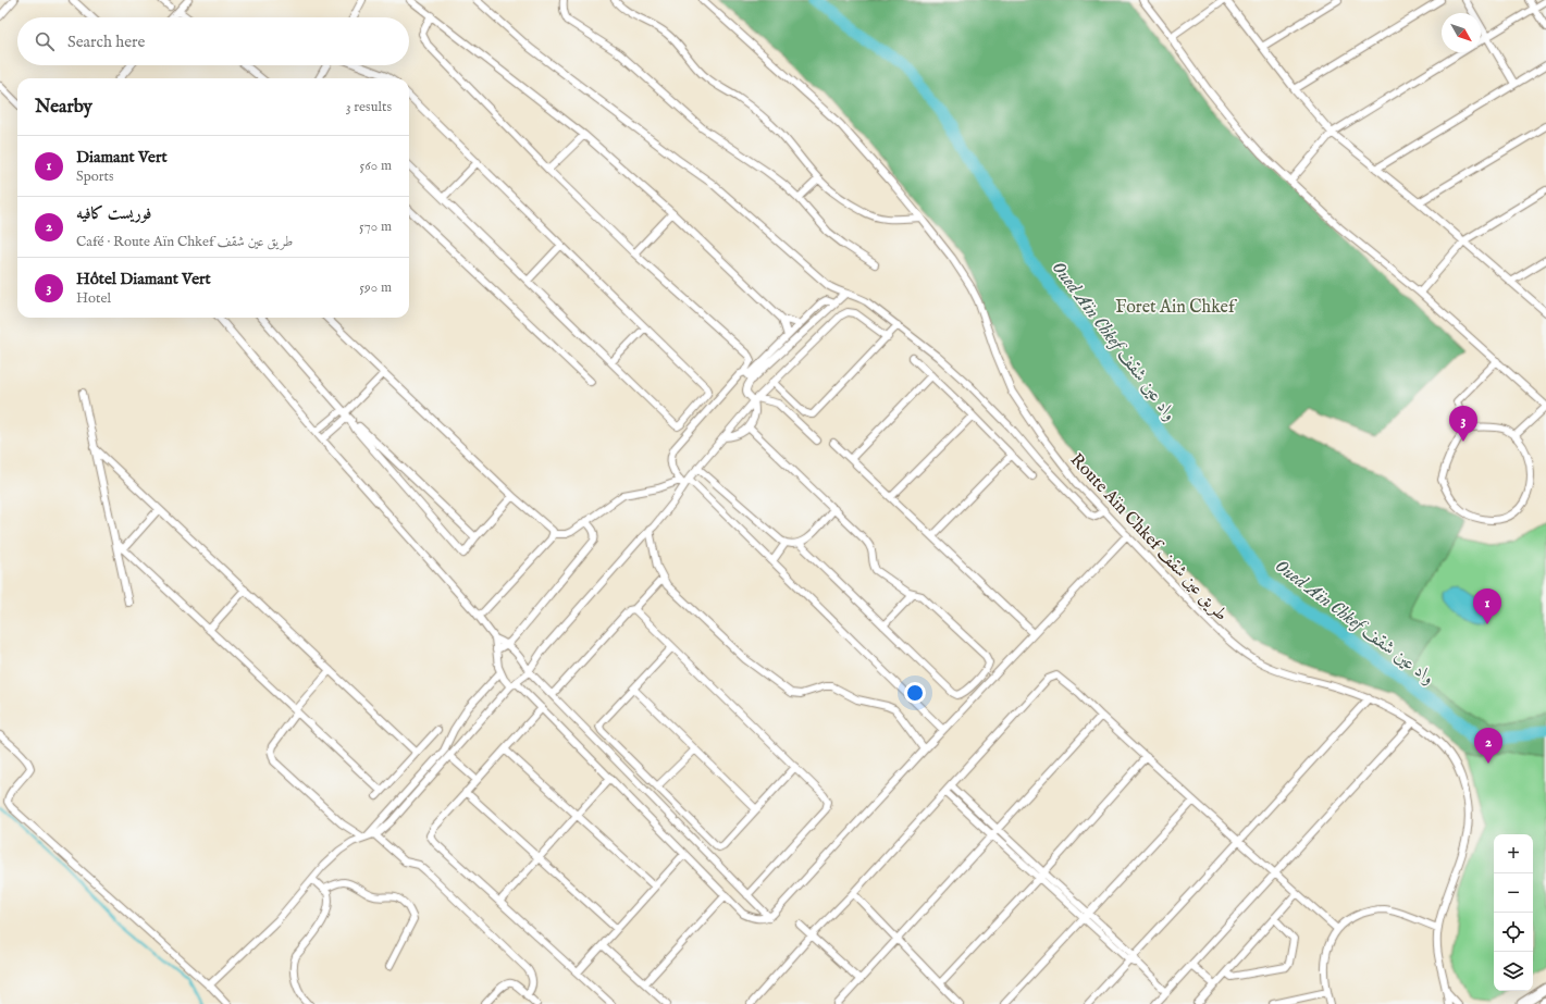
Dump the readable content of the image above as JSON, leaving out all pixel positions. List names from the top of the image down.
{
  "streets": {
    "street": ["Route Aïn Chkef طريق عين شقف"]
  },
  "water": ["Oued Aïn Chkef واد عين شقف"],
  "parks": ["Foret Ain Chkef"],
  "north": "bottom right",
  "page": {
    "search": "Search here",
    "heading": ["Nearby", "3 results"],
    "list": [
      {
        "mark": "1",
        "name": "Diamant Vert",
        "note": "Sports",
        "value": "560 m"
      },
      {
        "mark": "2",
        "name": "فوريست كافيه",
        "note": "Café · Route Aïn Chkef طريق عين شقف",
        "value": "570 m"
      },
      {
        "mark": "3",
        "name": "Hôtel Diamant Vert",
        "note": "Hotel",
        "value": "590 m"
      }
    ],
    "pins": ["3", "1", "2"],
    "map_buttons": ["+", "−"]
  }
}
